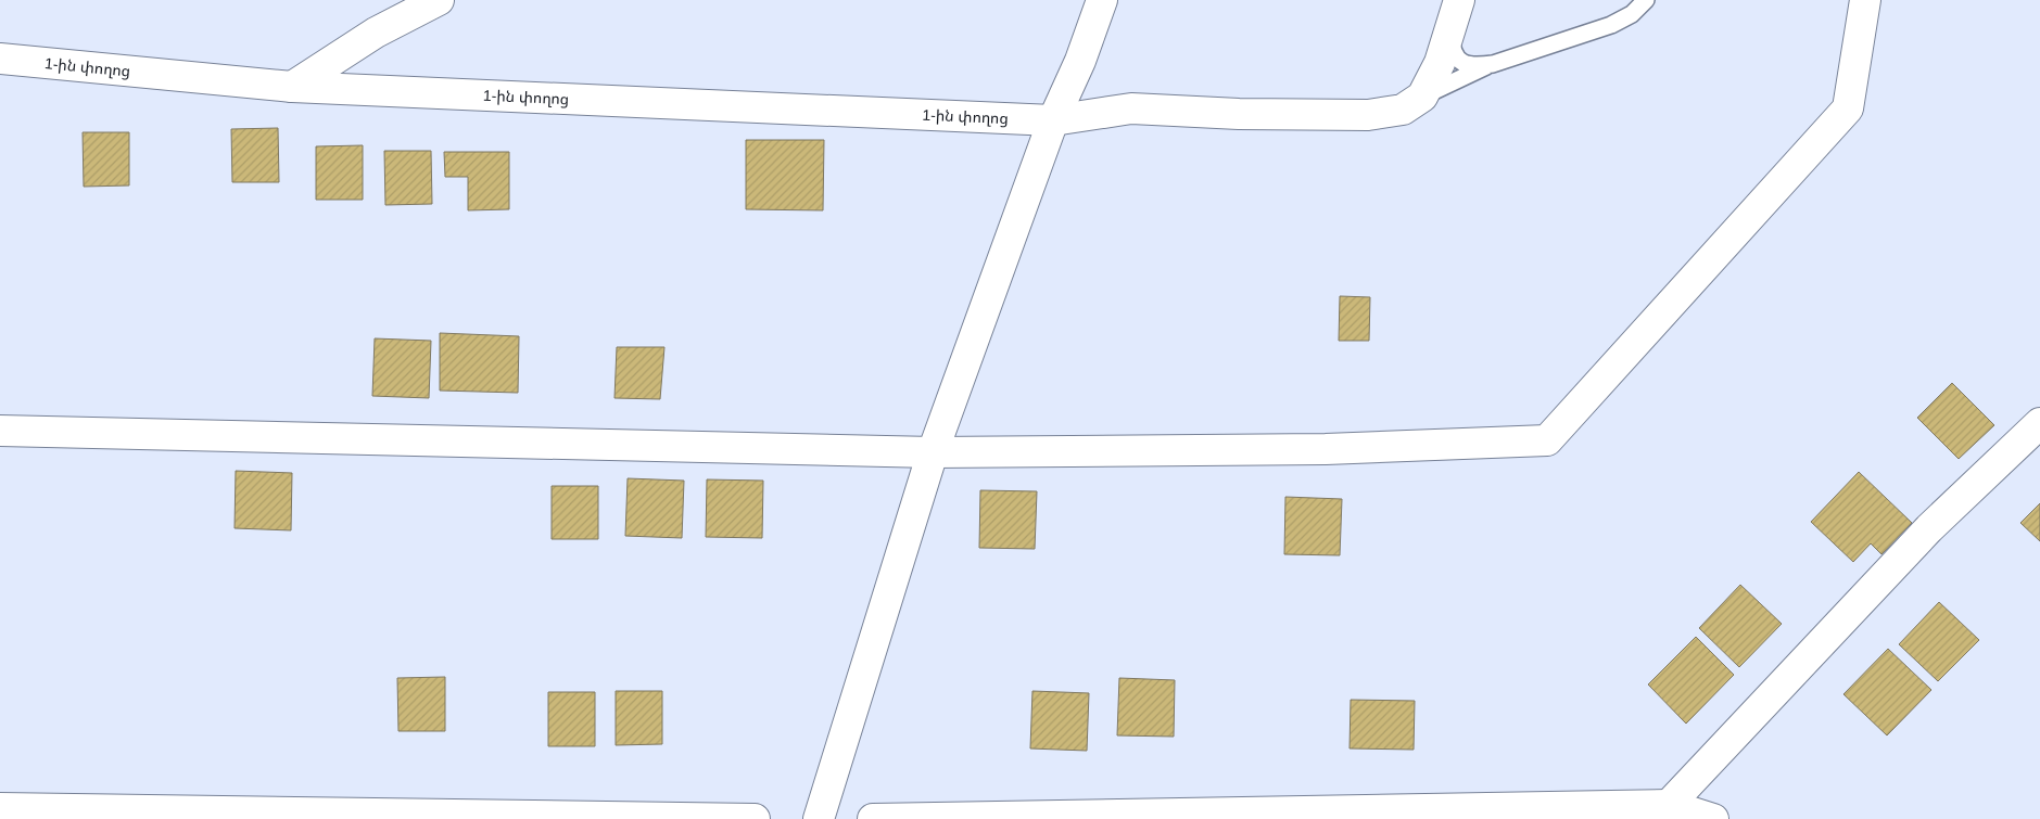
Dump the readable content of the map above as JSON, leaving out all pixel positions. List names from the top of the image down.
{
  "streets": {
    "street": ["1-ին փողոց"]
  }
}
